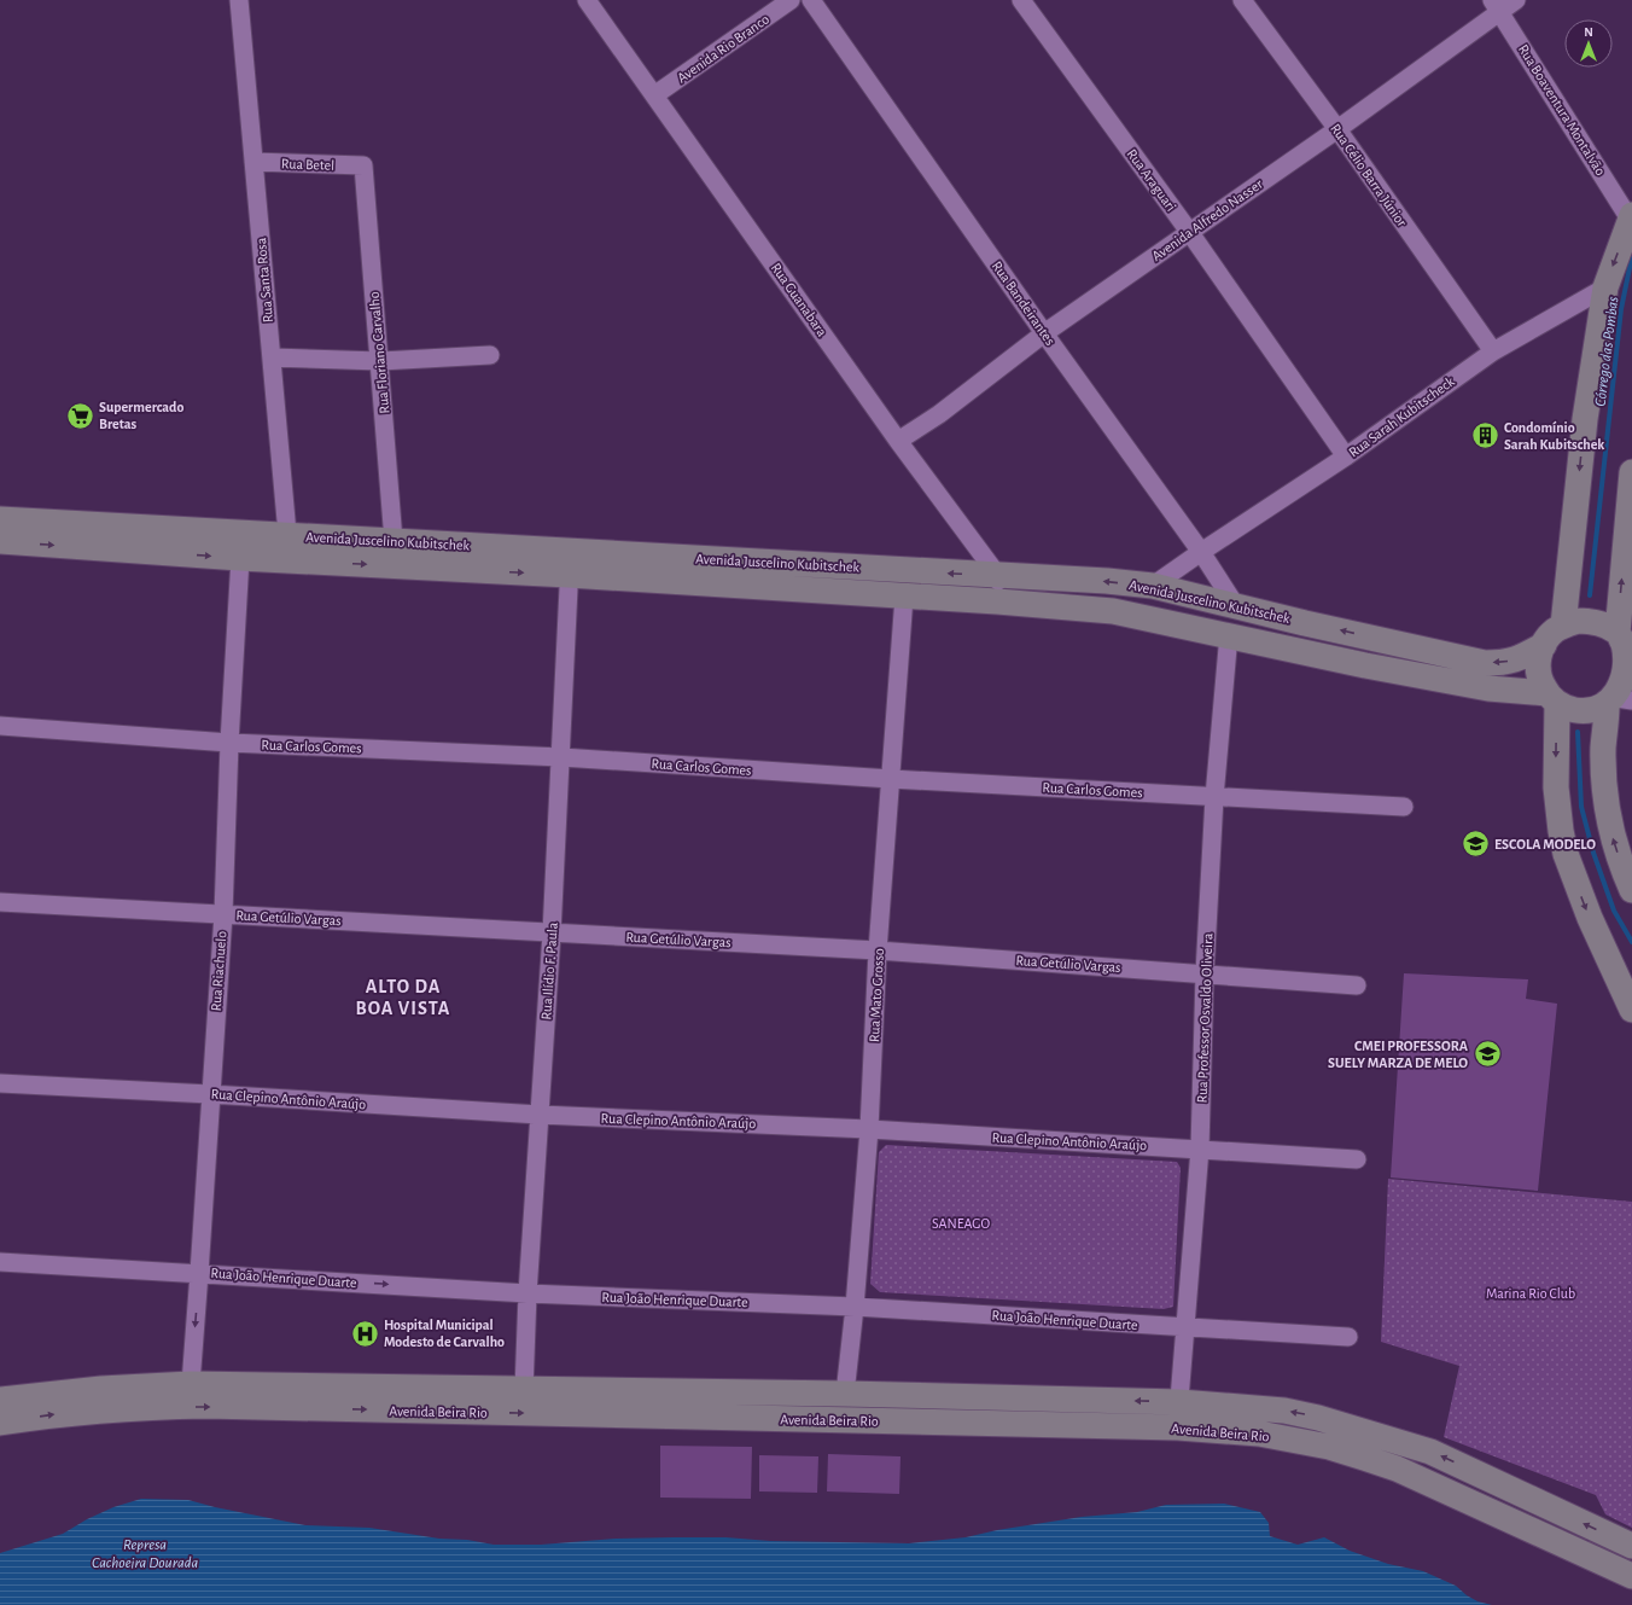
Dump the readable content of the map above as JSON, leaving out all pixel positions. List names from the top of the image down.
{
  "streets": {
    "street": [
      "Avenida Rio Branco",
      "Rua Boaventura Montalvão",
      "Rua Betel",
      "Rua Célio Barra Júnior",
      "Rua Araguari",
      "Avenida Alfredo Nasser",
      "Rua Santa Rosa",
      "Rua Guanabara",
      "Rua Bandeirantes",
      "Rua Floriano Carvalho",
      "Rua Sarah Kubitscheck",
      "Avenida Juscelino Kubitschek",
      "Rua Carlos Gomes",
      "Rua Getúlio Vargas",
      "Rua Riachuelo",
      "Rua Ilídio F. Paula",
      "Rua Mato Grosso",
      "Rua Professor Osvaldo Oliveira",
      "Rua Clepino Antônio Araújo",
      "Rua João Henrique Duarte",
      "Avenida Beira Rio"
    ]
  },
  "crossings": [
    ["Avenida Rio Branco", "Rua Guanabara"],
    ["Rua Boaventura Montalvão", "Avenida Alfredo Nasser"],
    ["Rua Betel", "Rua Santa Rosa"],
    ["Rua Betel", "Rua Floriano Carvalho"],
    ["Rua Célio Barra Júnior", "Avenida Alfredo Nasser"],
    ["Rua Célio Barra Júnior", "Rua Sarah Kubitscheck"],
    ["Rua Araguari", "Avenida Alfredo Nasser"],
    ["Rua Araguari", "Rua Sarah Kubitscheck"],
    ["Avenida Alfredo Nasser", "Rua Guanabara"],
    ["Avenida Alfredo Nasser", "Rua Bandeirantes"],
    ["Rua Santa Rosa", "Avenida Juscelino Kubitschek"],
    ["Rua Guanabara", "Avenida Juscelino Kubitschek"],
    ["Rua Bandeirantes", "Rua Sarah Kubitscheck"],
    ["Rua Bandeirantes", "Avenida Juscelino Kubitschek"],
    ["Rua Floriano Carvalho", "Avenida Juscelino Kubitschek"],
    ["Rua Sarah Kubitscheck", "Avenida Juscelino Kubitschek"],
    ["Avenida Juscelino Kubitschek", "Rua Riachuelo"],
    ["Avenida Juscelino Kubitschek", "Rua Ilídio F. Paula"],
    ["Avenida Juscelino Kubitschek", "Rua Mato Grosso"],
    ["Avenida Juscelino Kubitschek", "Rua Professor Osvaldo Oliveira"],
    ["Rua Carlos Gomes", "Rua Riachuelo"],
    ["Rua Carlos Gomes", "Rua Ilídio F. Paula"],
    ["Rua Carlos Gomes", "Rua Mato Grosso"],
    ["Rua Carlos Gomes", "Rua Professor Osvaldo Oliveira"],
    ["Rua Getúlio Vargas", "Rua Riachuelo"],
    ["Rua Getúlio Vargas", "Rua Ilídio F. Paula"],
    ["Rua Getúlio Vargas", "Rua Mato Grosso"],
    ["Rua Getúlio Vargas", "Rua Professor Osvaldo Oliveira"],
    ["Rua Riachuelo", "Rua Clepino Antônio Araújo"],
    ["Rua Riachuelo", "Rua João Henrique Duarte"],
    ["Rua Riachuelo", "Avenida Beira Rio"],
    ["Rua Ilídio F. Paula", "Rua Clepino Antônio Araújo"],
    ["Rua Ilídio F. Paula", "Rua João Henrique Duarte"],
    ["Rua Ilídio F. Paula", "Avenida Beira Rio"],
    ["Rua Mato Grosso", "Rua Clepino Antônio Araújo"],
    ["Rua Mato Grosso", "Rua João Henrique Duarte"],
    ["Rua Mato Grosso", "Avenida Beira Rio"],
    ["Rua Professor Osvaldo Oliveira", "Rua Clepino Antônio Araújo"],
    ["Rua Professor Osvaldo Oliveira", "Rua João Henrique Duarte"],
    ["Rua Professor Osvaldo Oliveira", "Avenida Beira Rio"]
  ],
  "districts": ["ALTO DA BOA VISTA"],
  "water": ["Córrego das Pombas", "Represa Cachoeira Dourada"],
  "parks": ["SANEAGO", "Marina Rio Club"],
  "places": {
    "supermarket": ["Supermercado Bretas"],
    "building": ["Condomínio Sarah Kubitschek"],
    "school or university": ["ESCOLA MODELO", "CMEI PROFESSORA SUELY MARZA DE MELO"],
    "hospital": ["Hospital Municipal Modesto de Carvalho"]
  },
  "north": "top"
}
